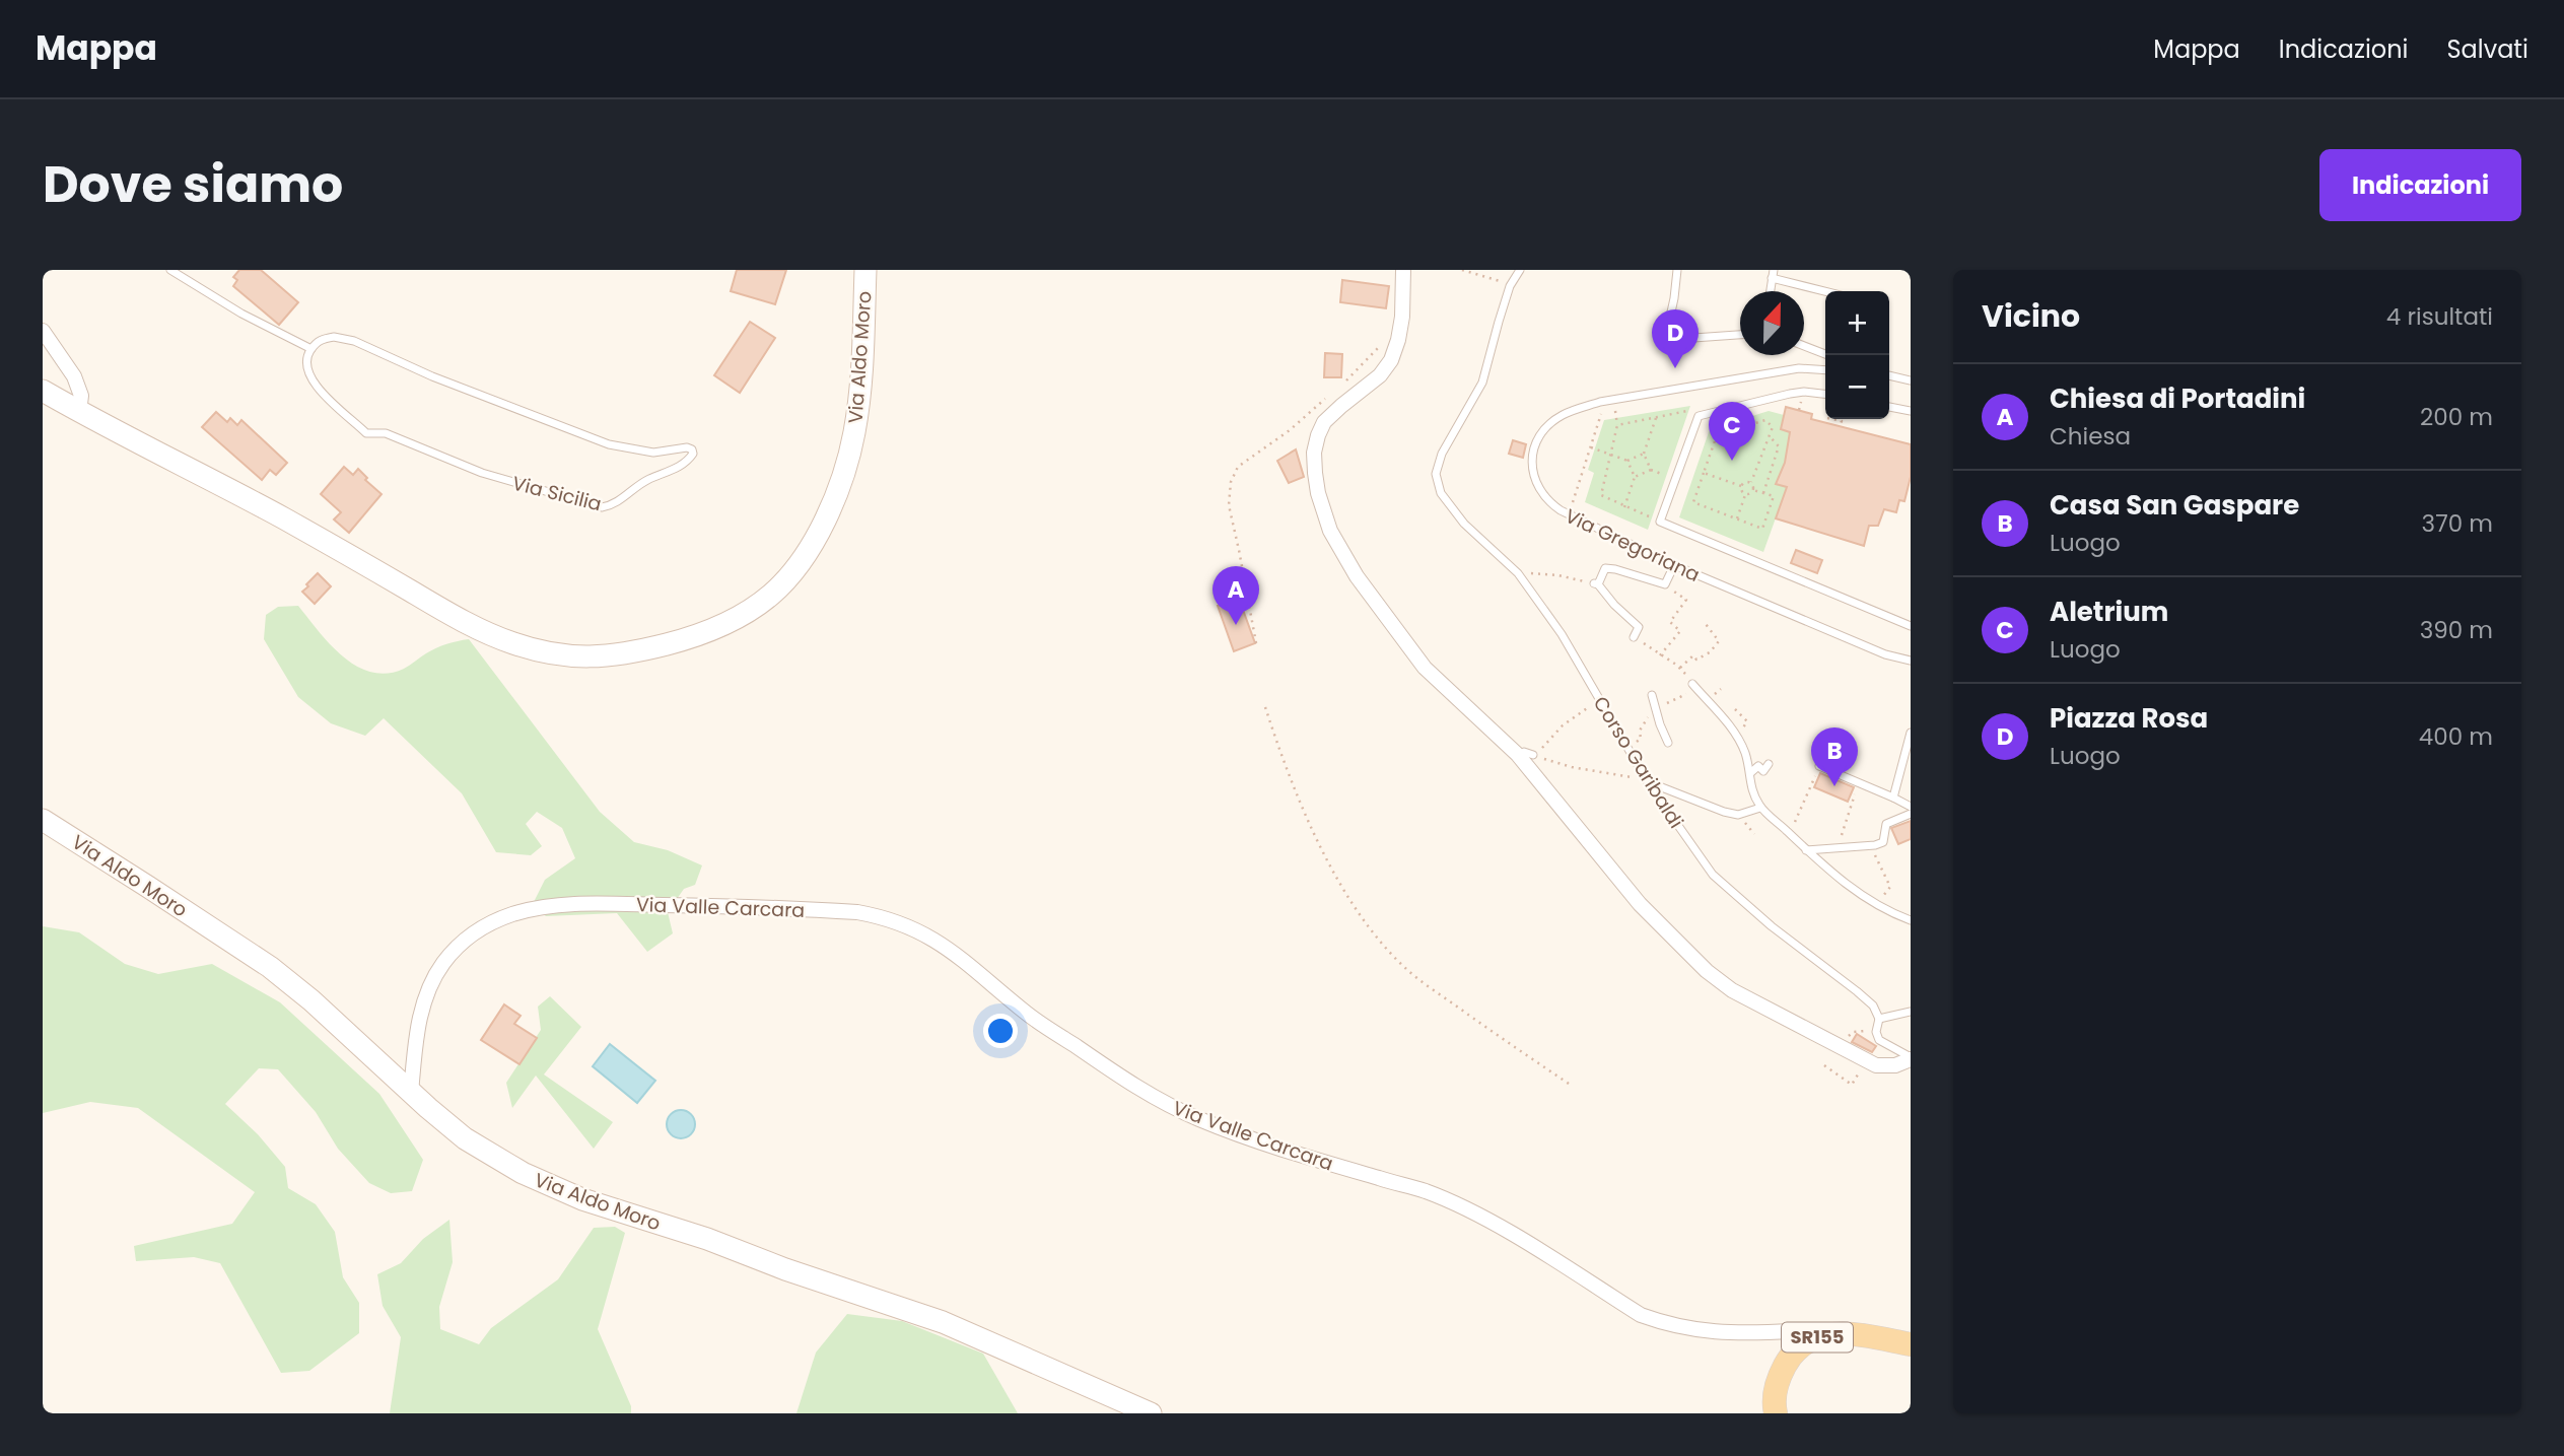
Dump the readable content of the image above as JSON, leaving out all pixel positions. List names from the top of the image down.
{
  "streets": {
    "main road": ["Via Aldo Moro", "SR155"],
    "street": ["Via Valle Carcara"],
    "lane": ["Via Sicilia", "Via Gregoriana", "Corso Garibaldi"]
  },
  "crossings": [
    ["Via Aldo Moro", "Via Valle Carcara"],
    ["Via Valle Carcara", "SR155"]
  ],
  "north": "top",
  "page": {
    "header": "Mappa",
    "nav": ["Mappa", "Indicazioni", "Salvati"],
    "title": "Dove siamo",
    "buttons": "Indicazioni",
    "heading": ["Vicino", "4 risultati"],
    "map_buttons": ["+", "−"],
    "pins": [
      "D",
      "C",
      "A",
      "B"
    ],
    "list": [
      {
        "mark": "A",
        "name": "Chiesa di Portadini",
        "note": "Chiesa",
        "value": "200 m"
      },
      {
        "mark": "B",
        "name": "Casa San Gaspare",
        "note": "Luogo",
        "value": "370 m"
      },
      {
        "mark": "C",
        "name": "Aletrium",
        "note": "Luogo",
        "value": "390 m"
      },
      {
        "mark": "D",
        "name": "Piazza Rosa",
        "note": "Luogo",
        "value": "400 m"
      }
    ]
  }
}
